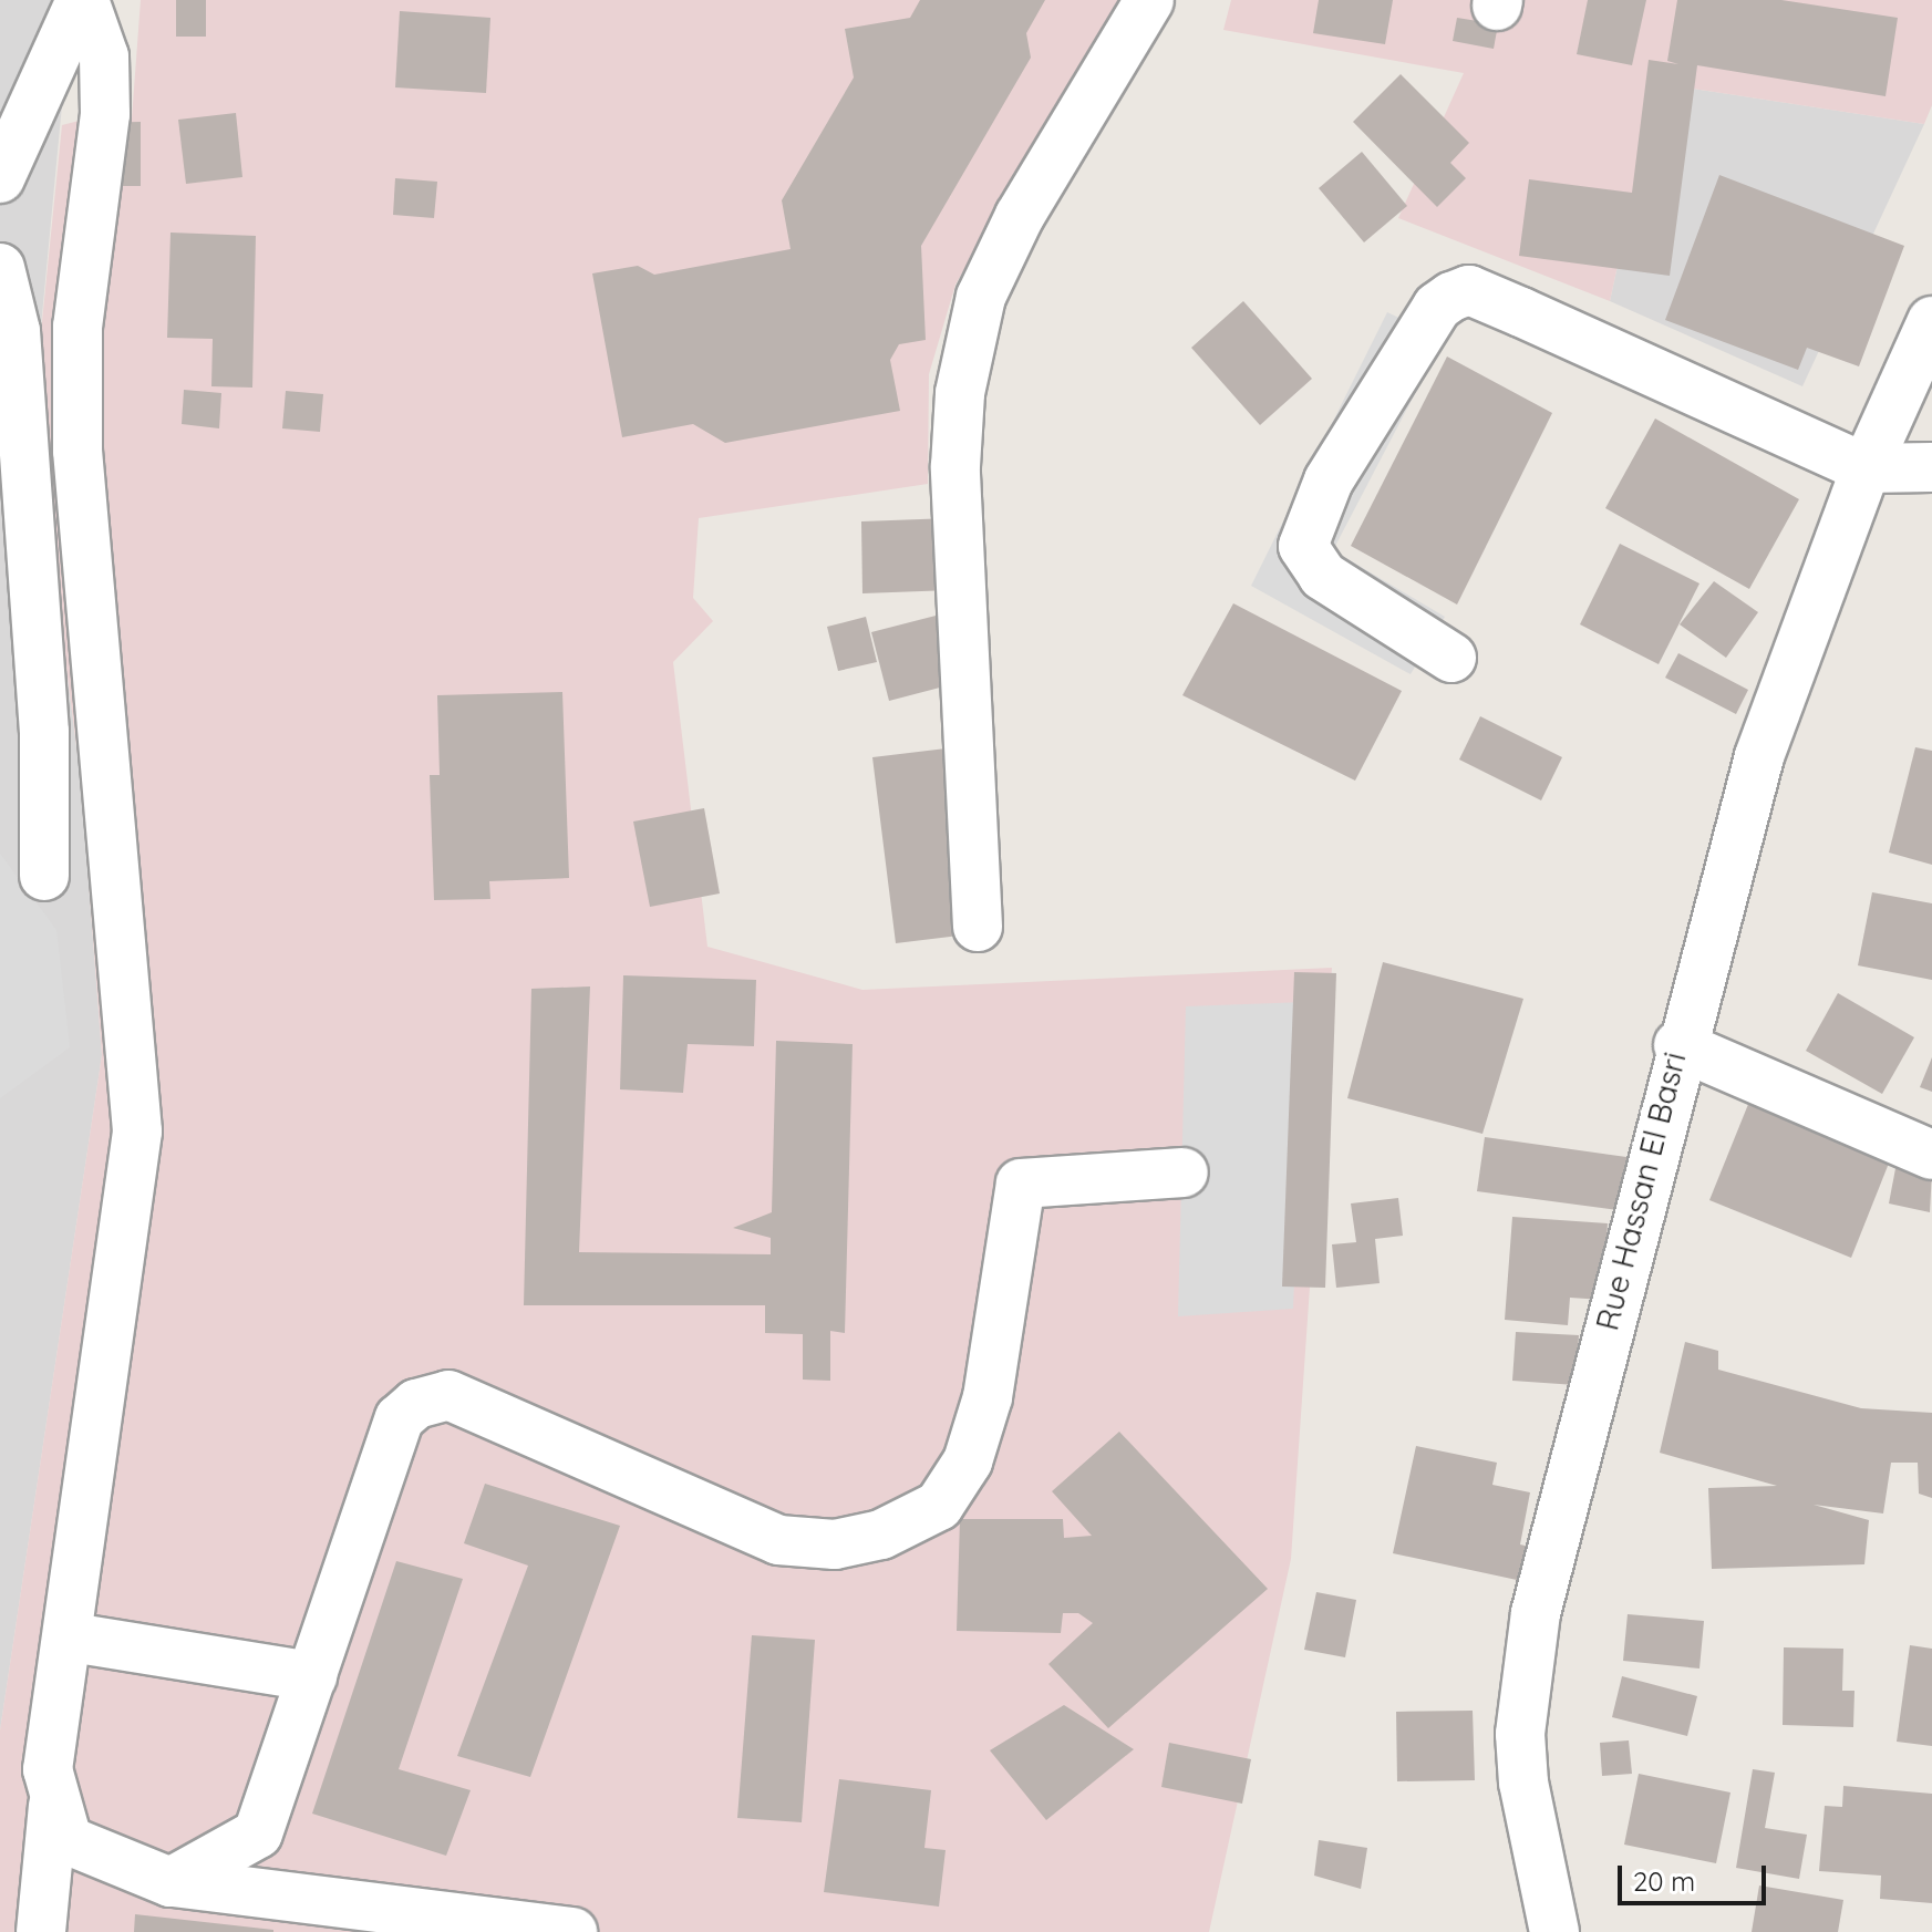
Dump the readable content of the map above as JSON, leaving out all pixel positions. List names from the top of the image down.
{
  "streets": {
    "street": ["Rue Hassan El Basri"]
  },
  "scale_bar": "20 m"
}
